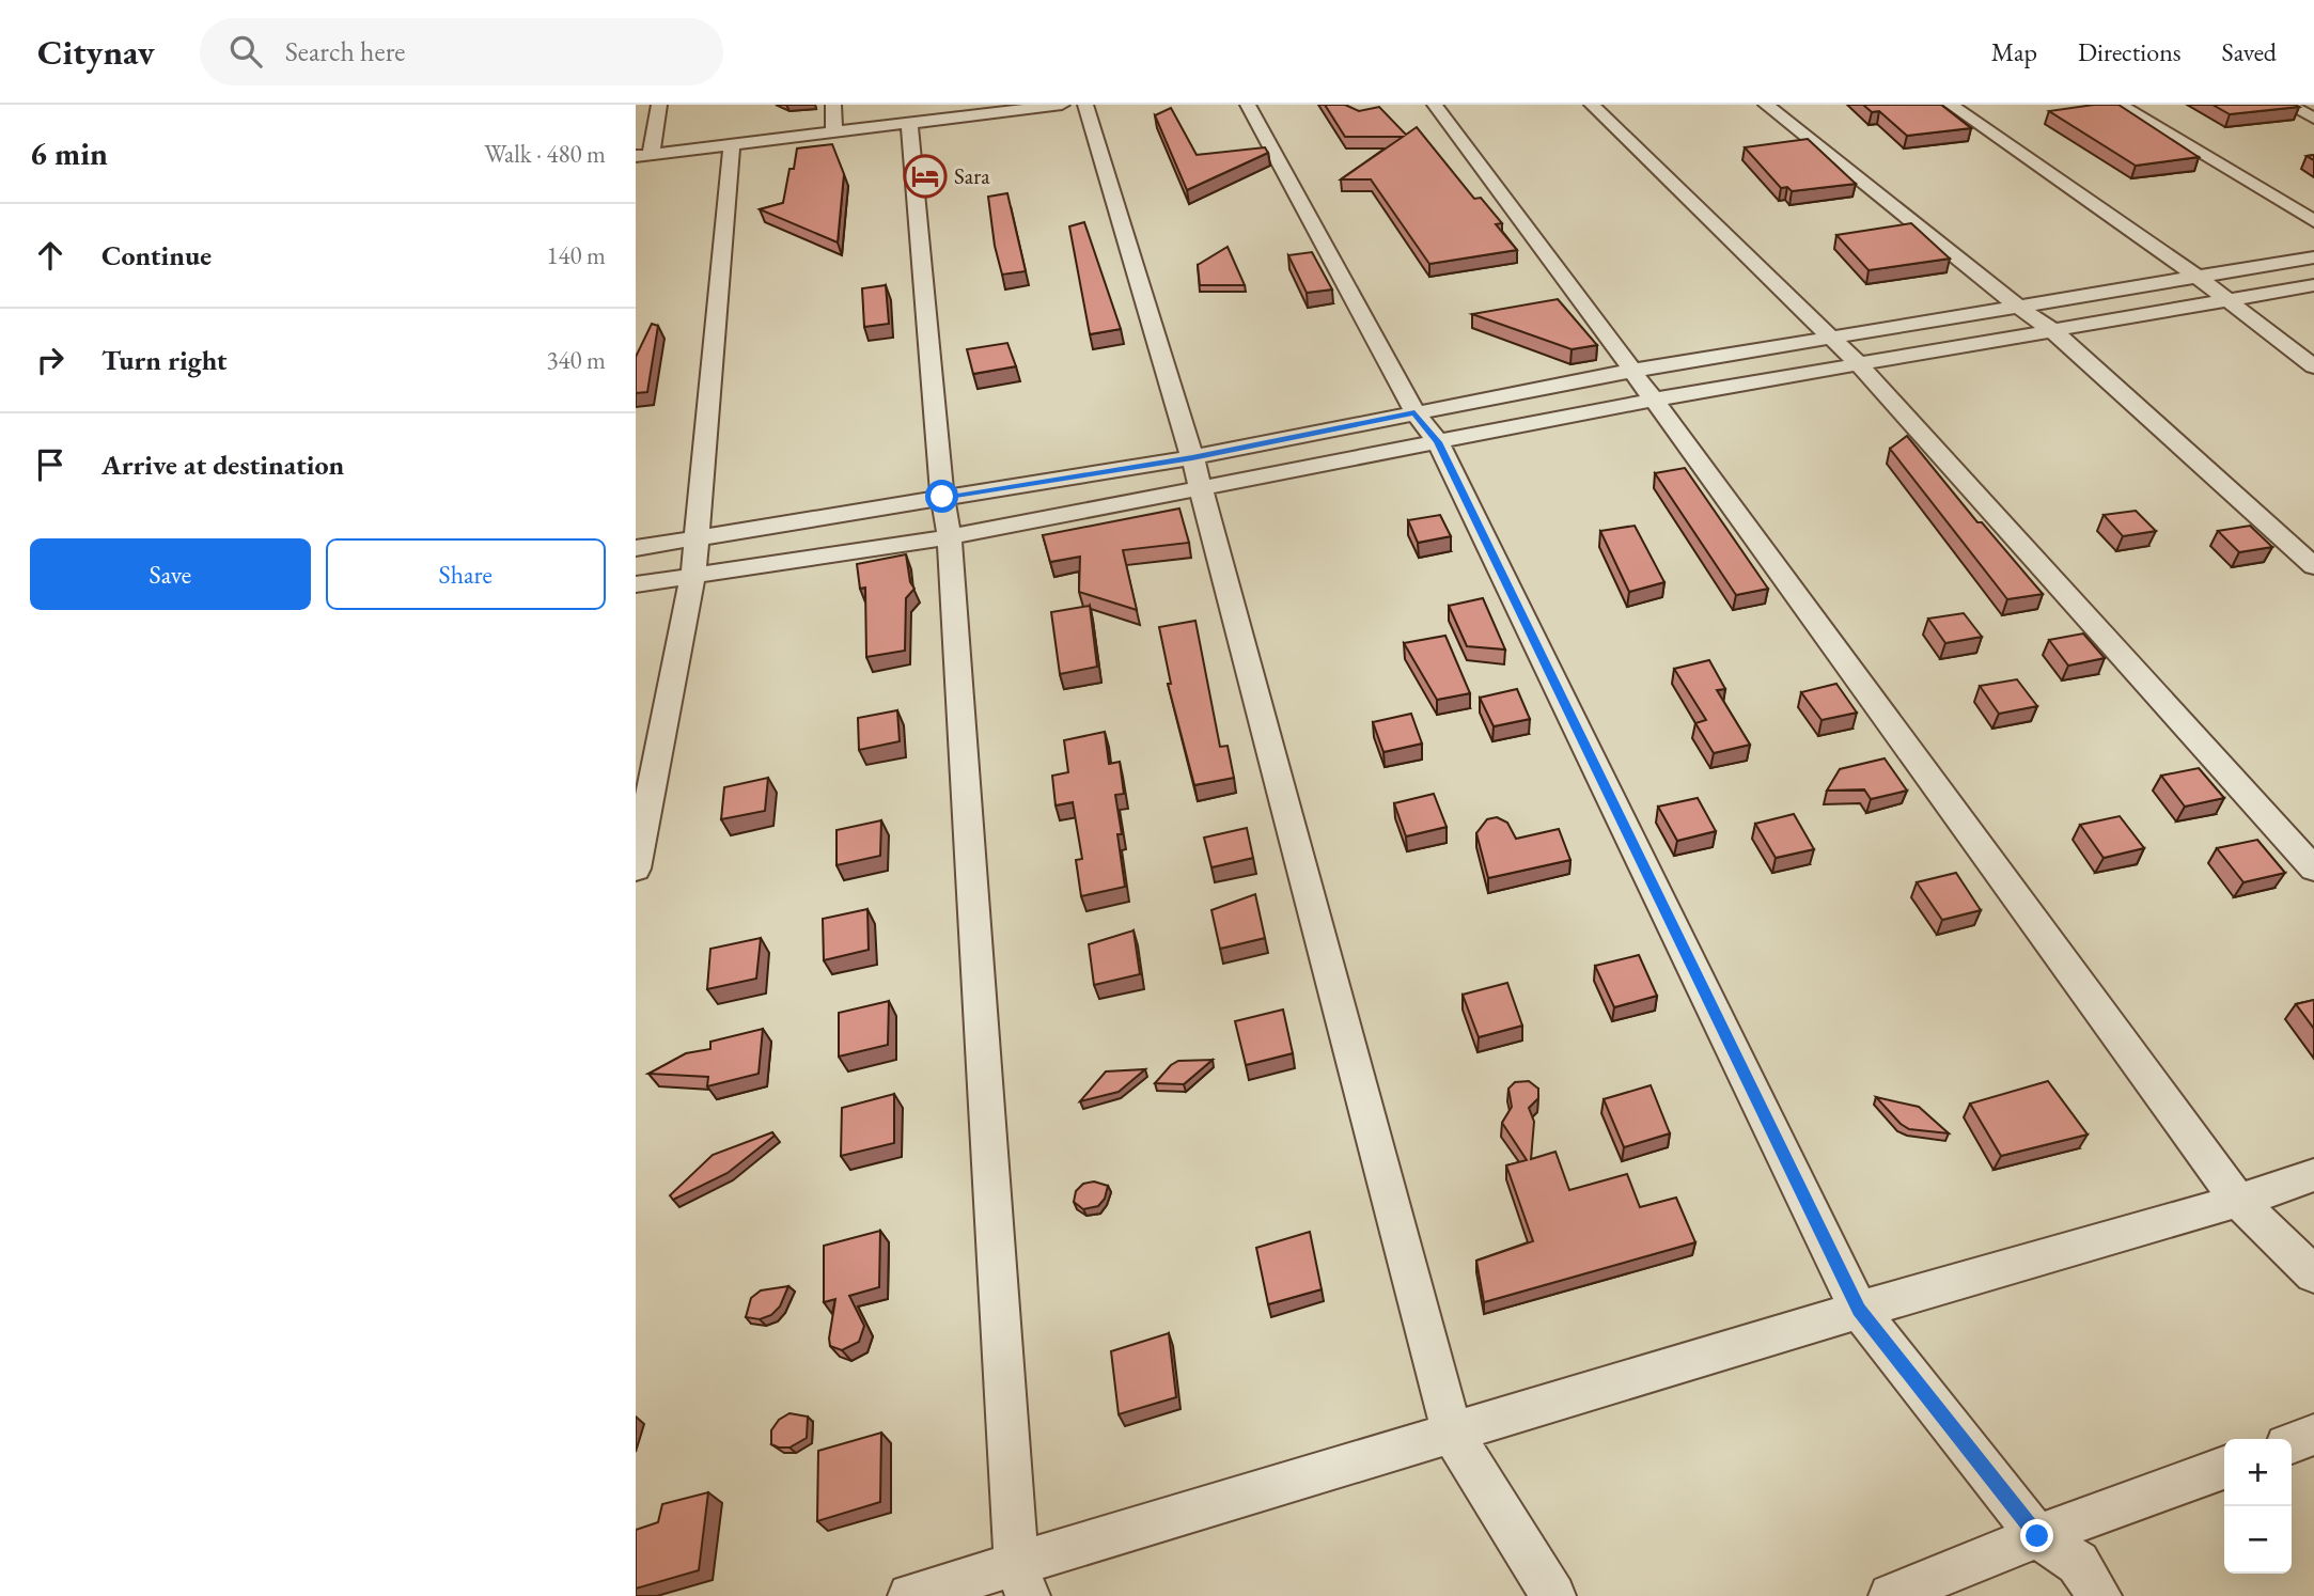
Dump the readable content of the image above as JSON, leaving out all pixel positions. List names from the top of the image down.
{
  "places": {
    "hotel": ["Sara"]
  },
  "page": {
    "header": "Citynav",
    "search": "Search here",
    "nav": ["Map", "Directions", "Saved"],
    "heading": ["6 min", "Walk · 480 m"],
    "list": [
      ["Continue", "140 m"],
      ["Turn right", "340 m"],
      "Arrive at destination"
    ],
    "buttons": ["Save", "Share"],
    "map_buttons": ["+", "−"]
  }
}
